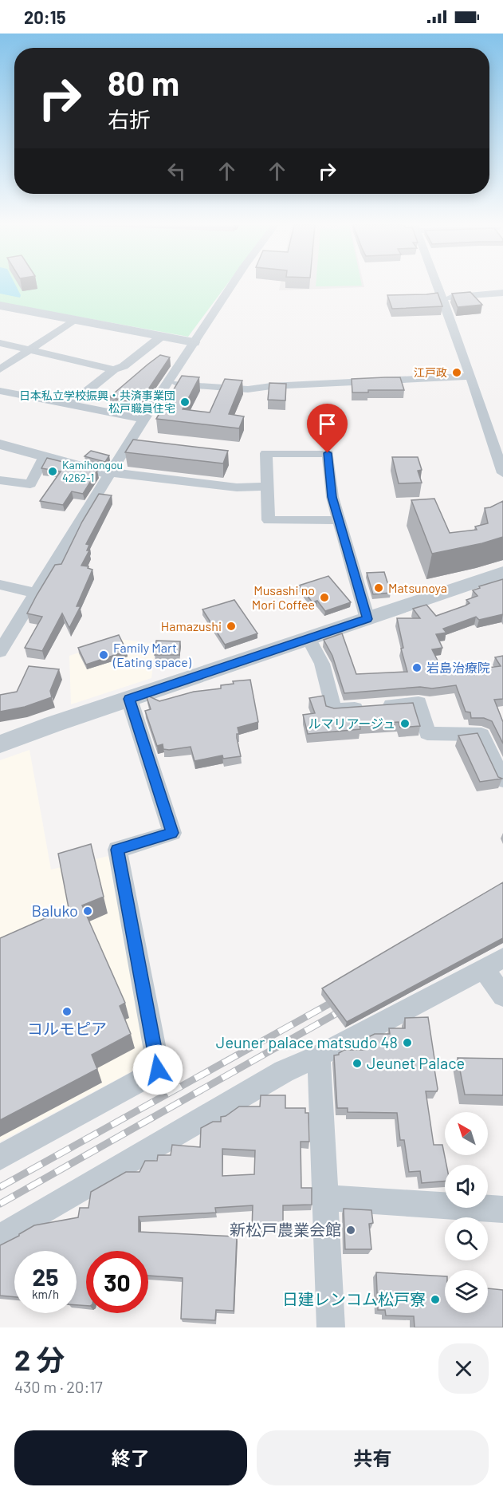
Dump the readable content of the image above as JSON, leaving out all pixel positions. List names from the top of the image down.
{
  "places": [
    "江戸政",
    "日本私立学校振興・共済事業団 松戸職員住宅",
    "Kamihongou 4262-1",
    "Matsunoya",
    "Musashi no Mori Coffee",
    "Hamazushi",
    "Family Mart (Eating space)",
    "岩島治療院",
    "ルマリアージュ",
    "Baluko",
    "コルモピア",
    "Jeuner palace matsudo 48",
    "Jeunet Palace",
    "新松戸農業会館",
    "日建レンコム松戸寮"
  ],
  "north": "top left",
  "page": {
    "status": "20:15",
    "turn": ["80 m", "右折"],
    "speed": "25 km/h",
    "limit": "30",
    "heading": ["2 分", "430 m · 20:17"],
    "buttons": ["終了", "共有"]
  }
}
